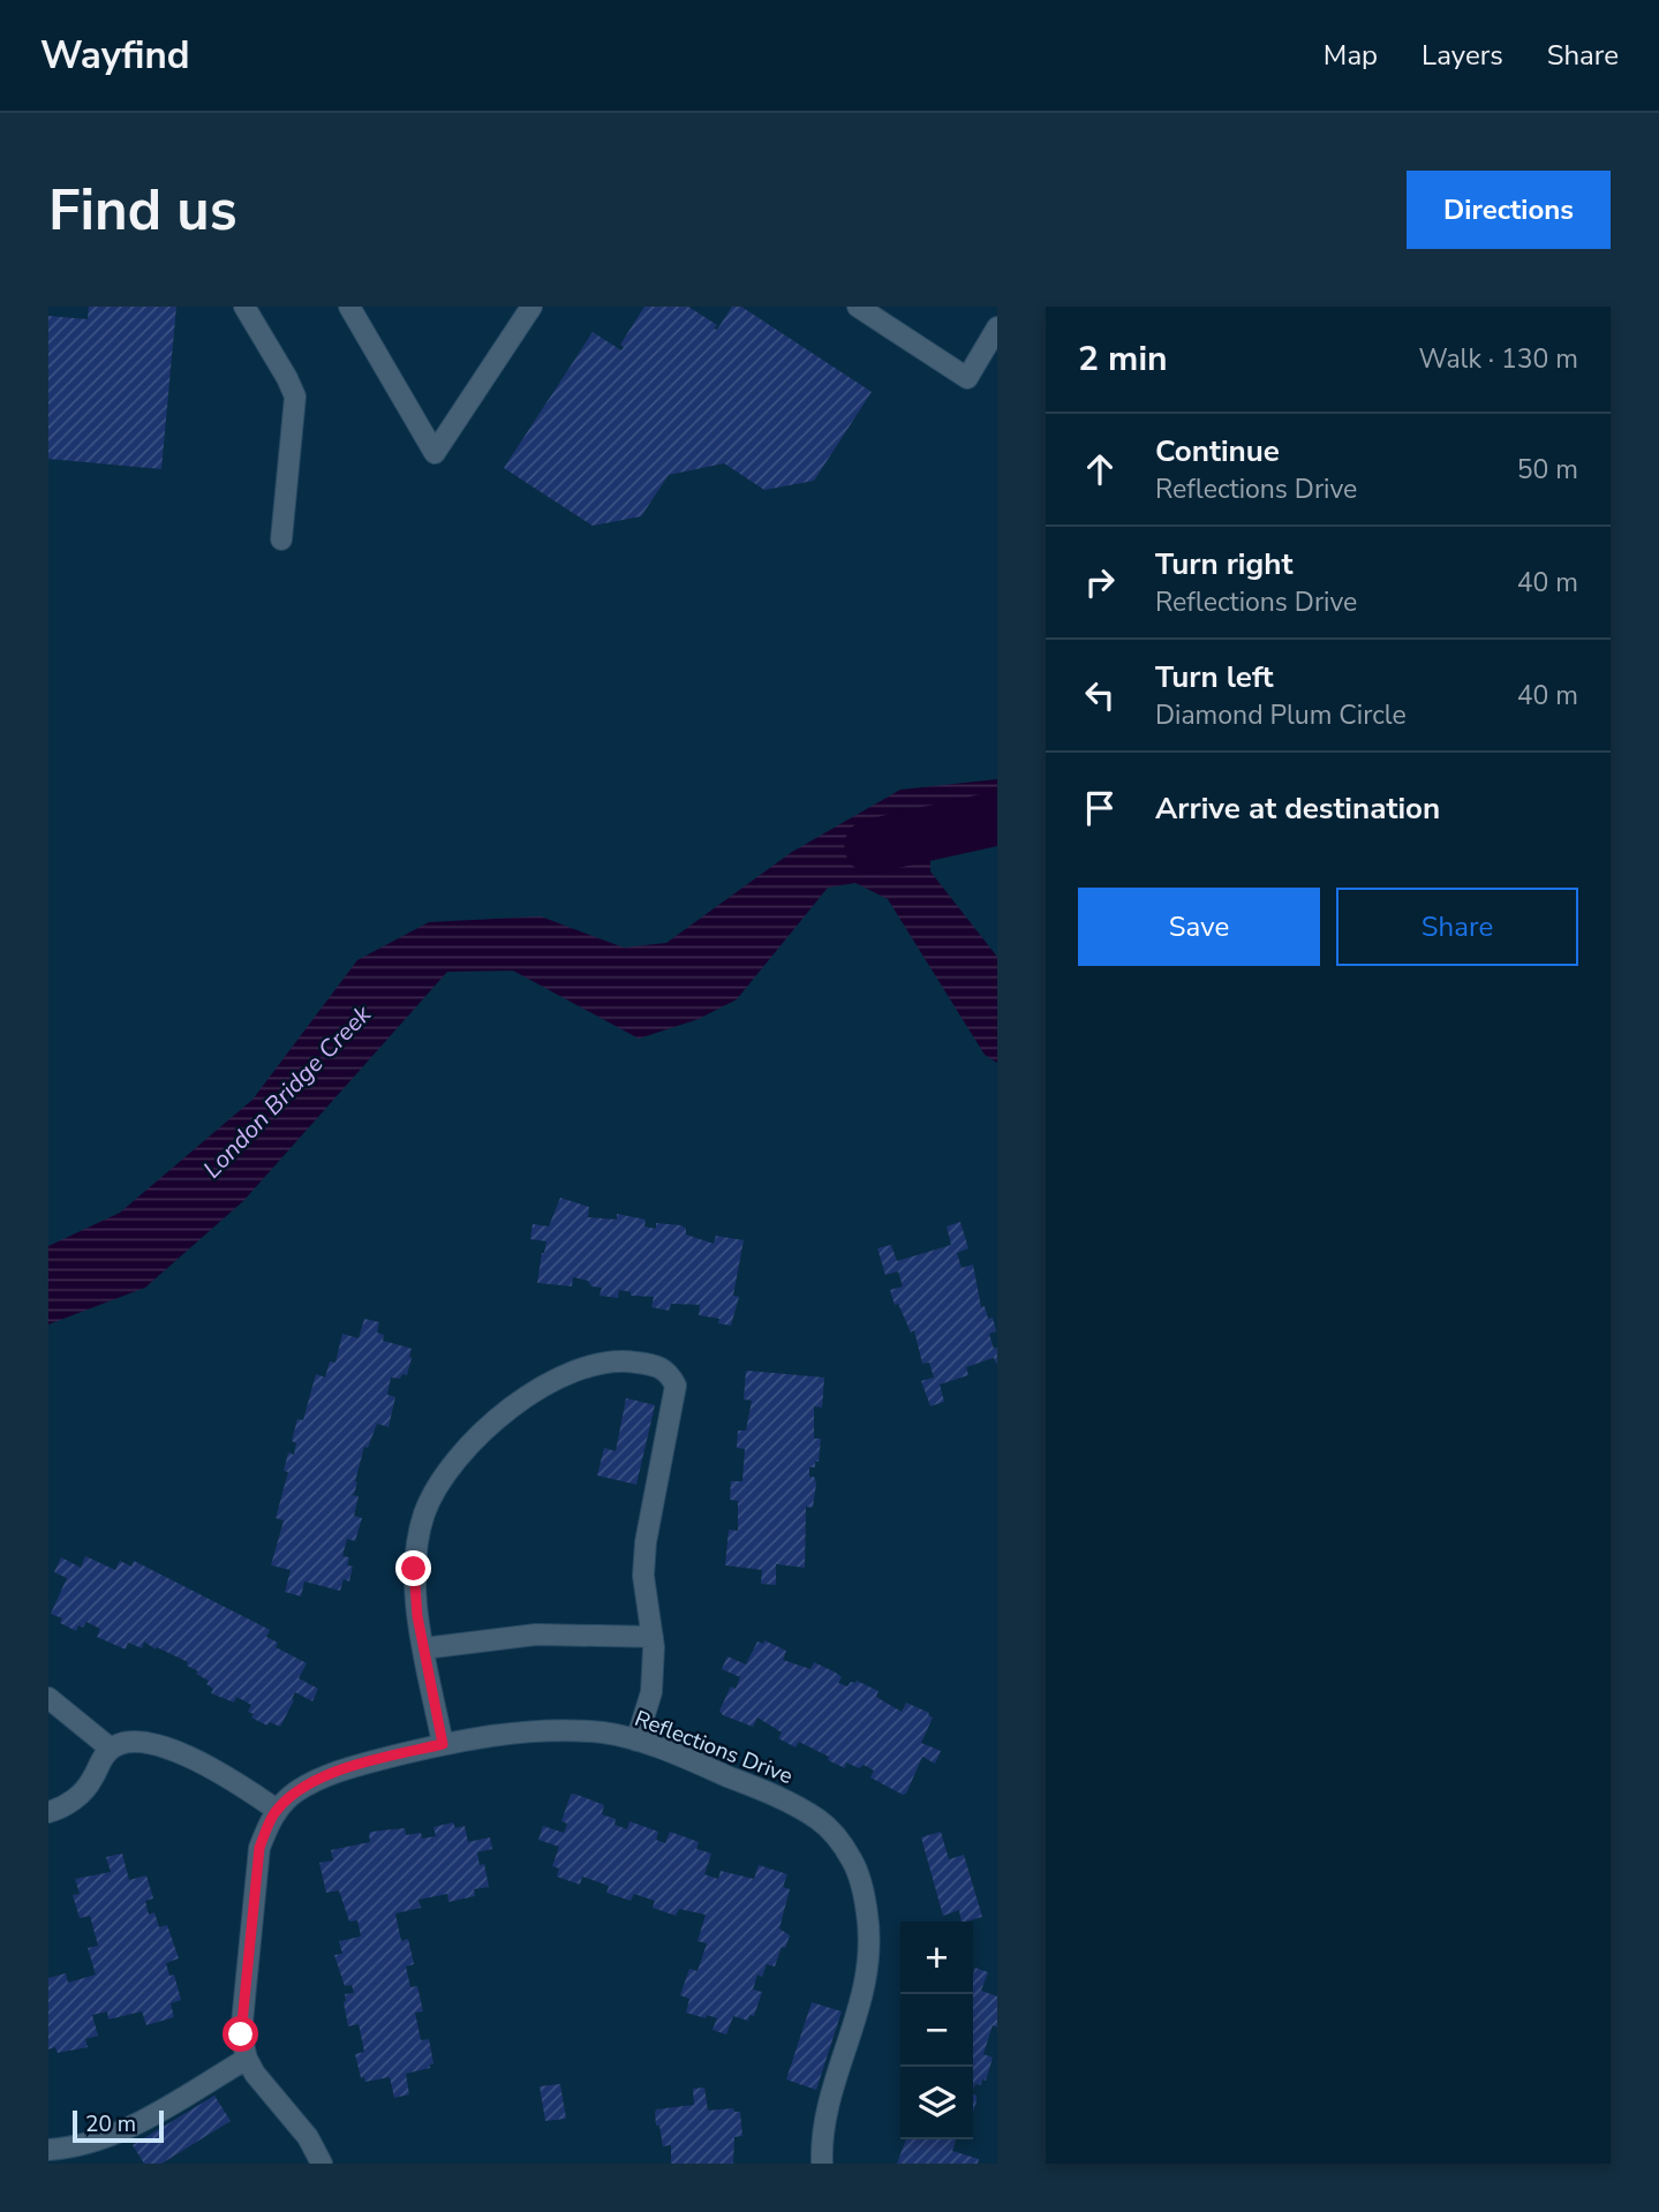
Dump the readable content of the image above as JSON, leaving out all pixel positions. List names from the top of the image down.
{
  "streets": {
    "street": ["Reflections Drive"]
  },
  "water": ["London Bridge Creek"],
  "scale_bar": "20 m",
  "page": {
    "header": "Wayfind",
    "nav": ["Map", "Layers", "Share"],
    "buttons": [
      "Directions",
      ["Save", "Share"]
    ],
    "title": "Find us",
    "heading": ["2 min", "Walk · 130 m"],
    "list": [
      ["Continue", "Reflections Drive", "50 m"],
      ["Turn right", "Reflections Drive", "40 m"],
      ["Turn left", "Diamond Plum Circle", "40 m"],
      "Arrive at destination"
    ],
    "map_buttons": ["+", "−"],
    "scale": "20 m"
  }
}
